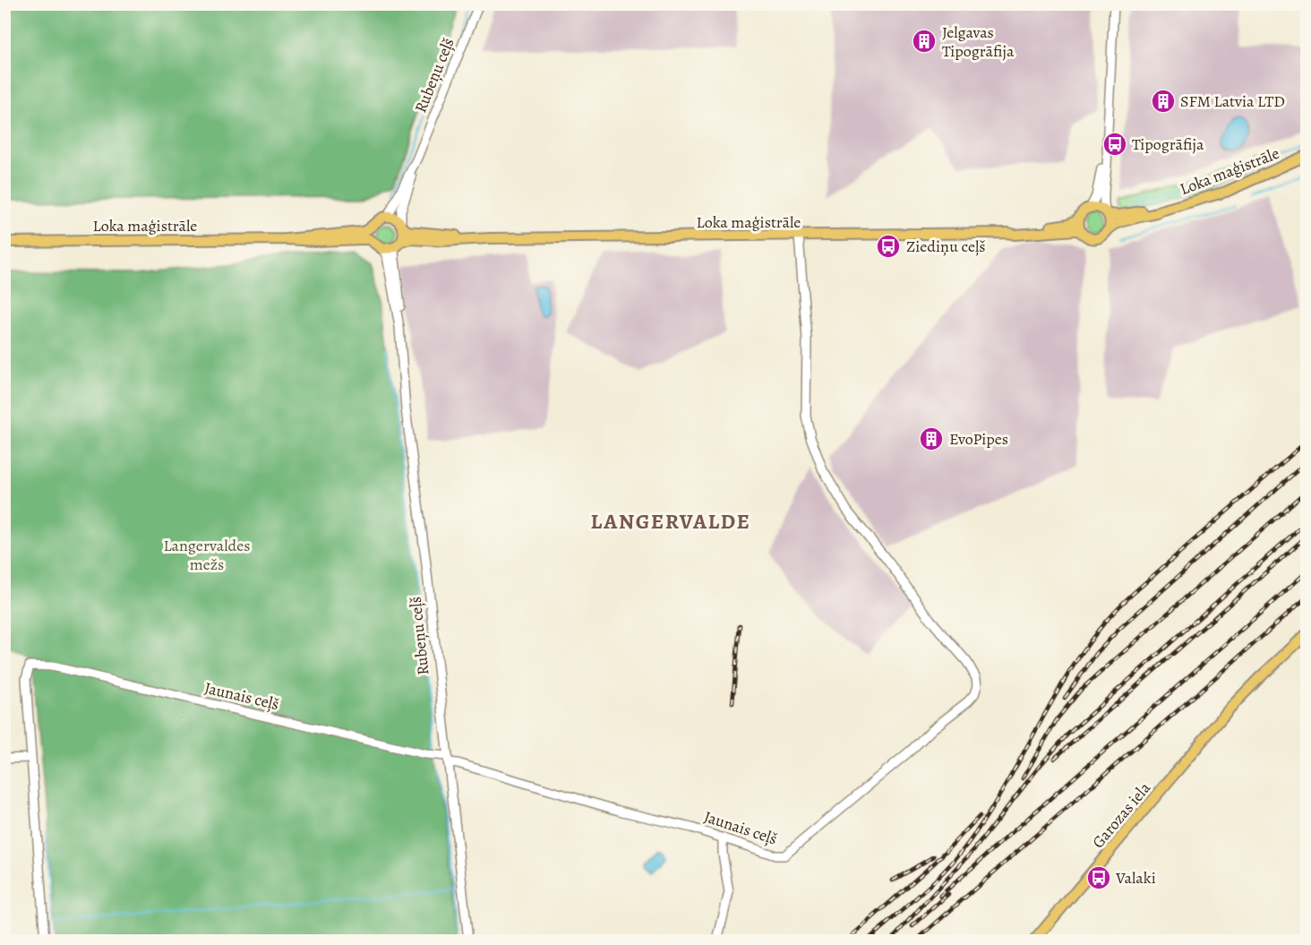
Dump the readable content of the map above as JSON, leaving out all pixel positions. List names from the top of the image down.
{
  "streets": {
    "main road": ["Loka maģistrāle", "Garozas iela"],
    "street": ["Rubeņu ceļš", "Jaunais ceļš"]
  },
  "crossings": [
    ["Rubeņu ceļš", "Loka maģistrāle"],
    ["Rubeņu ceļš", "Jaunais ceļš"],
    ["Loka maģistrāle", "Jaunais ceļš"]
  ],
  "districts": ["LANGERVALDE"],
  "parks": ["Langervaldes mežs"],
  "places": {
    "building": ["Jelgavas Tipogrāfija", "SFM Latvia LTD", "EvoPipes"],
    "bus stop": ["Tipogrāfija", "Ziediņu ceļš", "Valaki"]
  }
}
